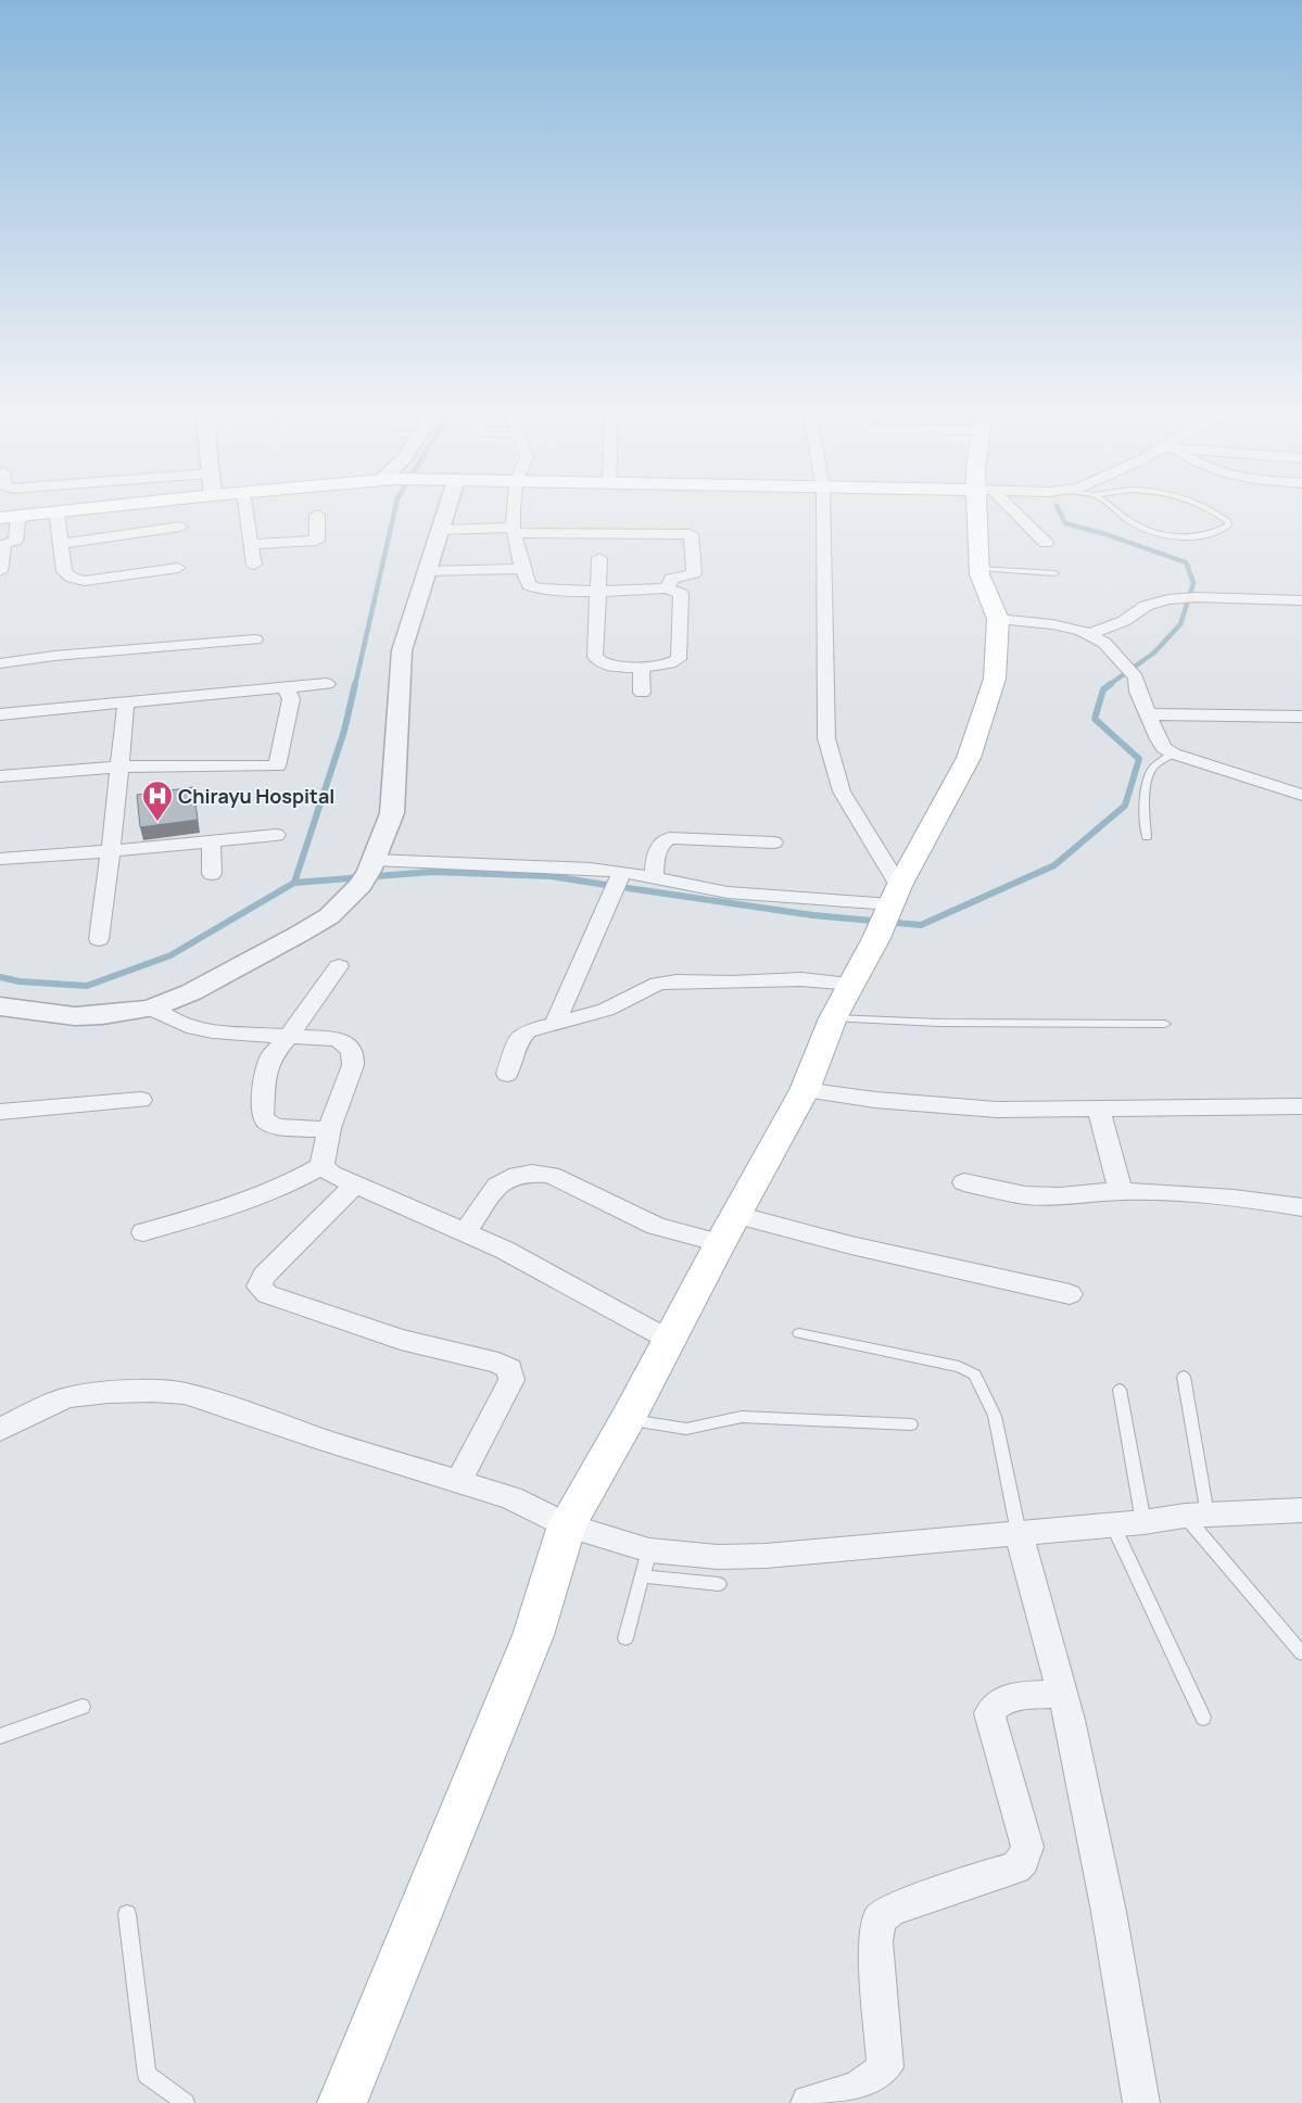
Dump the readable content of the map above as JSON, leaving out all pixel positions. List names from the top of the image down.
{
  "places": {
    "hospital": ["Chirayu Hospital"]
  }
}
